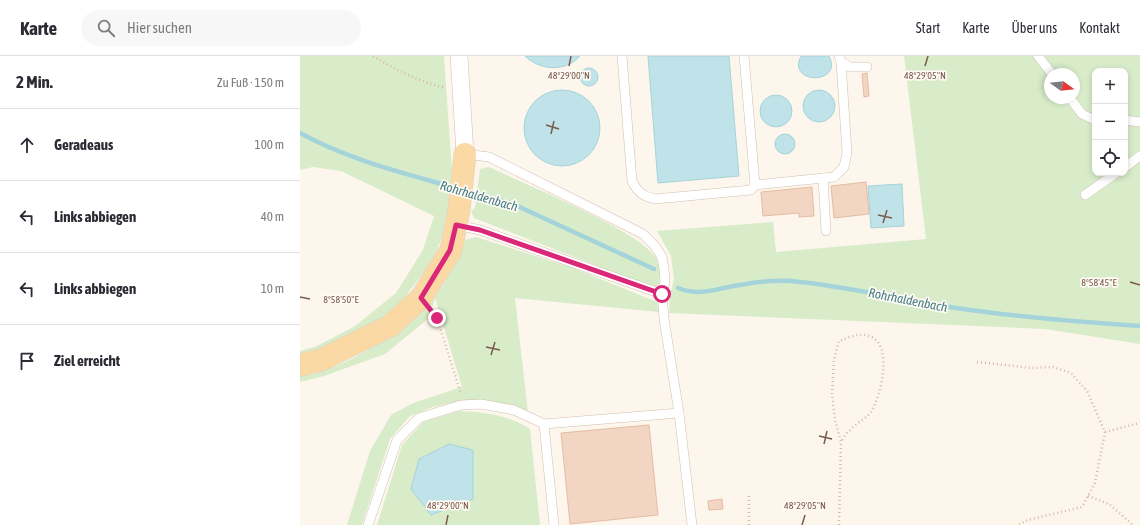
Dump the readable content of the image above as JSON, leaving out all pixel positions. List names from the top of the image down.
{
  "water": ["Rohrhaldenbach"],
  "north": "right",
  "page": {
    "header": "Karte",
    "search": "Hier suchen",
    "nav": [
      "Start",
      "Karte",
      "Über uns",
      "Kontakt"
    ],
    "heading": ["2 Min.", "Zu Fuß · 150 m"],
    "map_buttons": ["+", "−"],
    "list": [
      ["Geradeaus", "100 m"],
      ["Links abbiegen", "40 m"],
      ["Links abbiegen", "10 m"],
      "Ziel erreicht"
    ]
  },
  "coordinates": [
    "48°29'00\"N",
    "48°29'05\"N",
    "8°58'45\"E",
    "8°58'50\"E"
  ]
}
